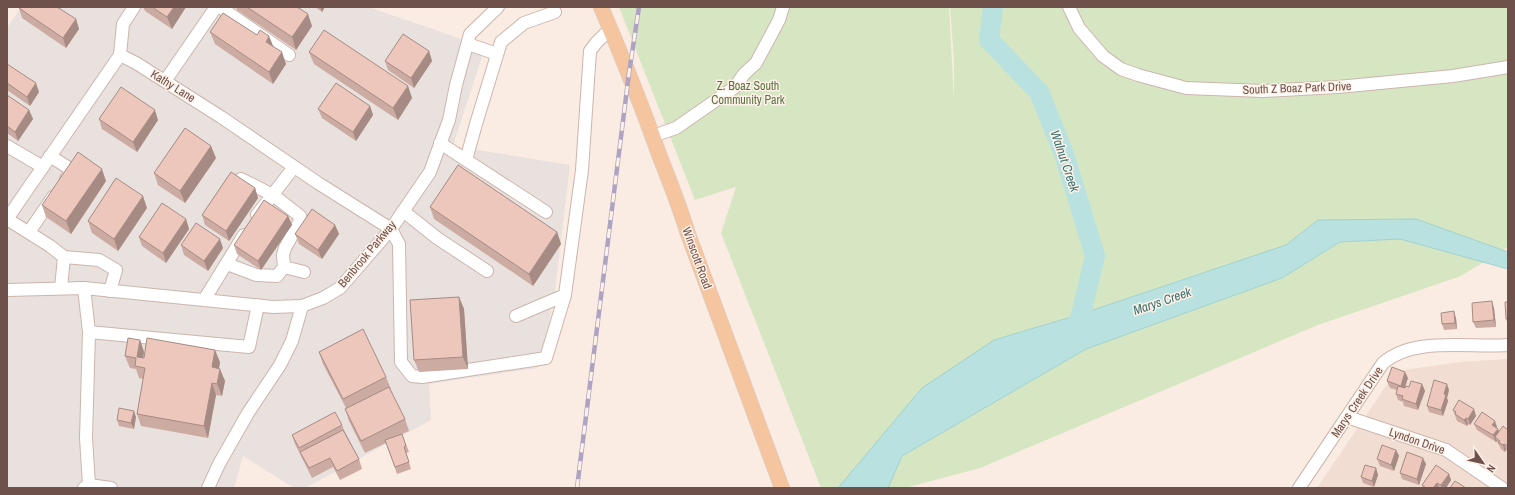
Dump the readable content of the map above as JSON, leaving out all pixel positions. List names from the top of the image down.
{
  "streets": {
    "main road": ["Winscott Road"],
    "street": [
      "Kathy Lane",
      "South Z Boaz Park Drive",
      "Benbrook Parkway",
      "Marys Creek Drive",
      "Lyndon Drive"
    ]
  },
  "crossings": [
    ["Kathy Lane", "Benbrook Parkway"],
    ["Marys Creek Drive", "Lyndon Drive"]
  ],
  "water": ["Walnut Creek", "Marys Creek"],
  "parks": ["Z. Boaz South Community Park"],
  "north": "bottom right"
}
